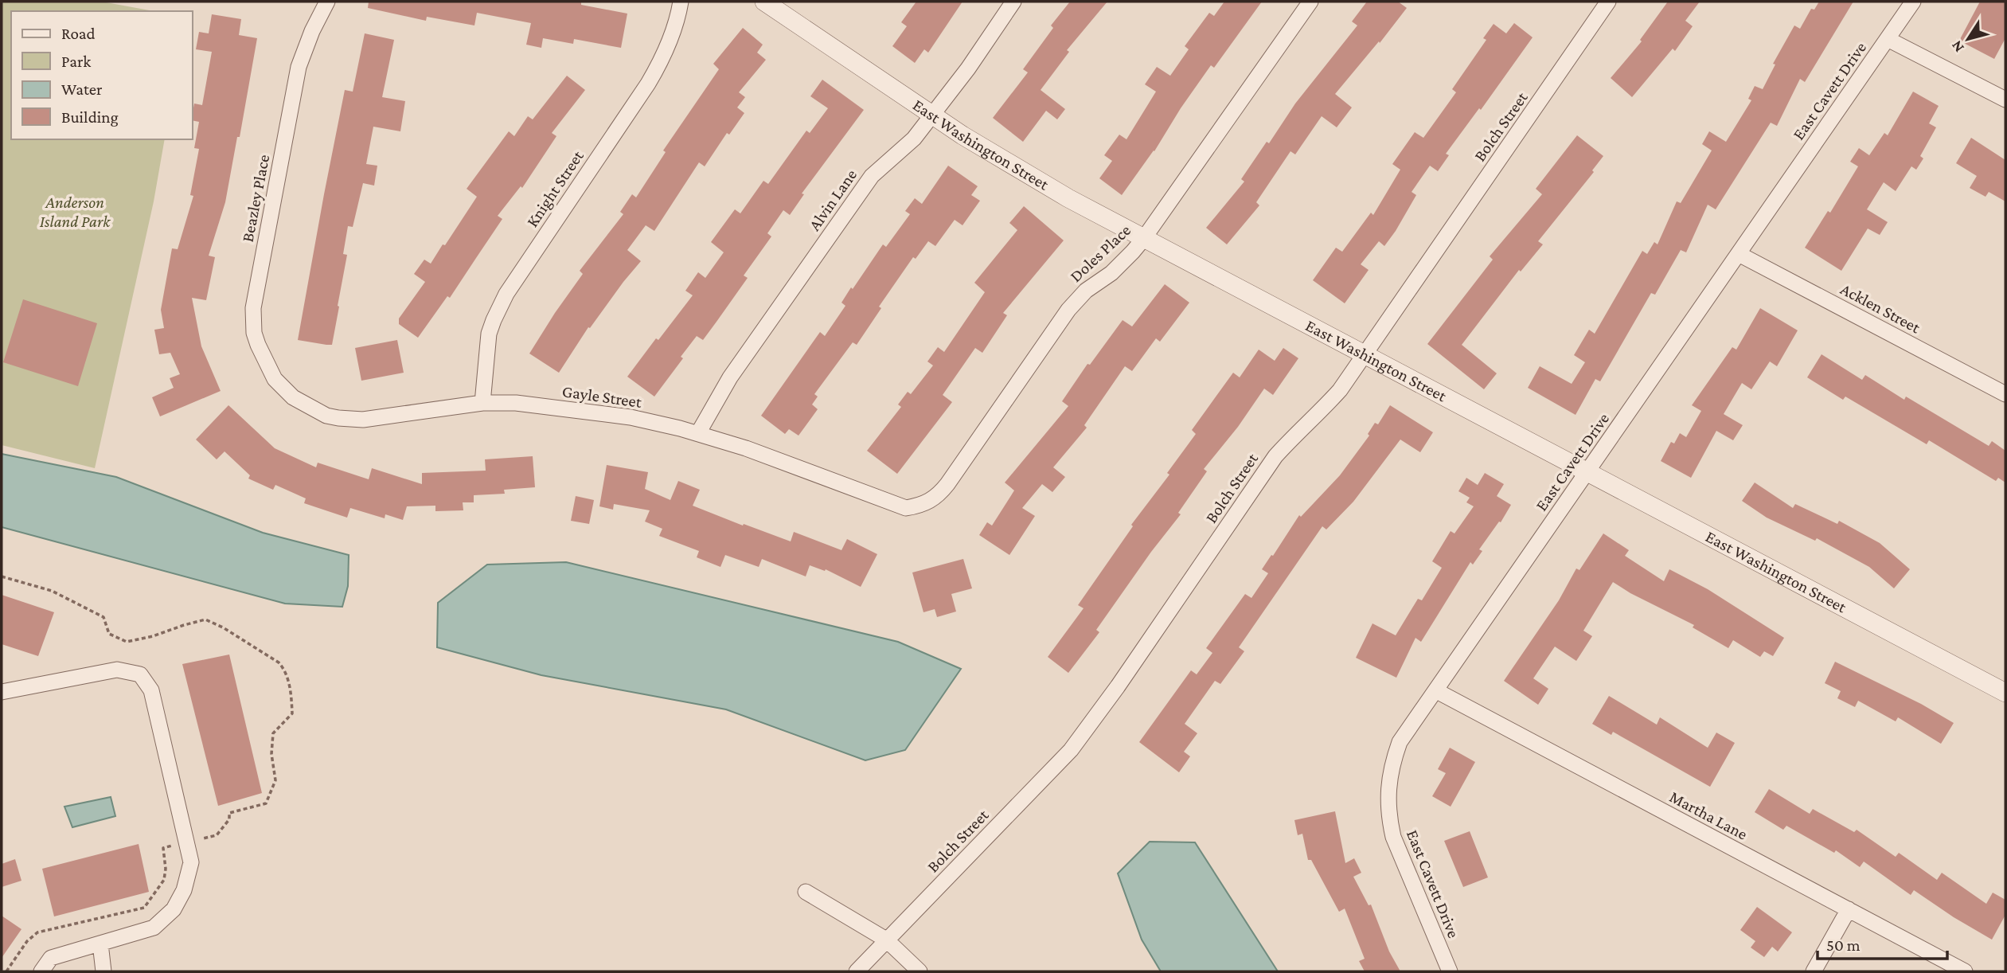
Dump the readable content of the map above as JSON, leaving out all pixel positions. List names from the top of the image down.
{
  "streets": {
    "street": [
      "East Cavett Drive",
      "Bolch Street",
      "East Washington Street",
      "Knight Street",
      "Beazley Place",
      "Alvin Lane",
      "Doles Place",
      "Acklen Street",
      "Gayle Street",
      "Martha Lane"
    ]
  },
  "crossings": [
    ["East Cavett Drive", "East Washington Street"],
    ["East Cavett Drive", "Acklen Street"],
    ["East Cavett Drive", "Martha Lane"],
    ["Bolch Street", "East Washington Street"],
    ["East Washington Street", "Alvin Lane"],
    ["East Washington Street", "Doles Place"],
    ["Knight Street", "Gayle Street"],
    ["Beazley Place", "Gayle Street"],
    ["Alvin Lane", "Gayle Street"],
    ["Doles Place", "Gayle Street"]
  ],
  "parks": ["Anderson Island Park"],
  "legend": [
    "Road",
    "Park",
    "Water",
    "Building"
  ],
  "scale_bar": "50 m",
  "north": "bottom left"
}
